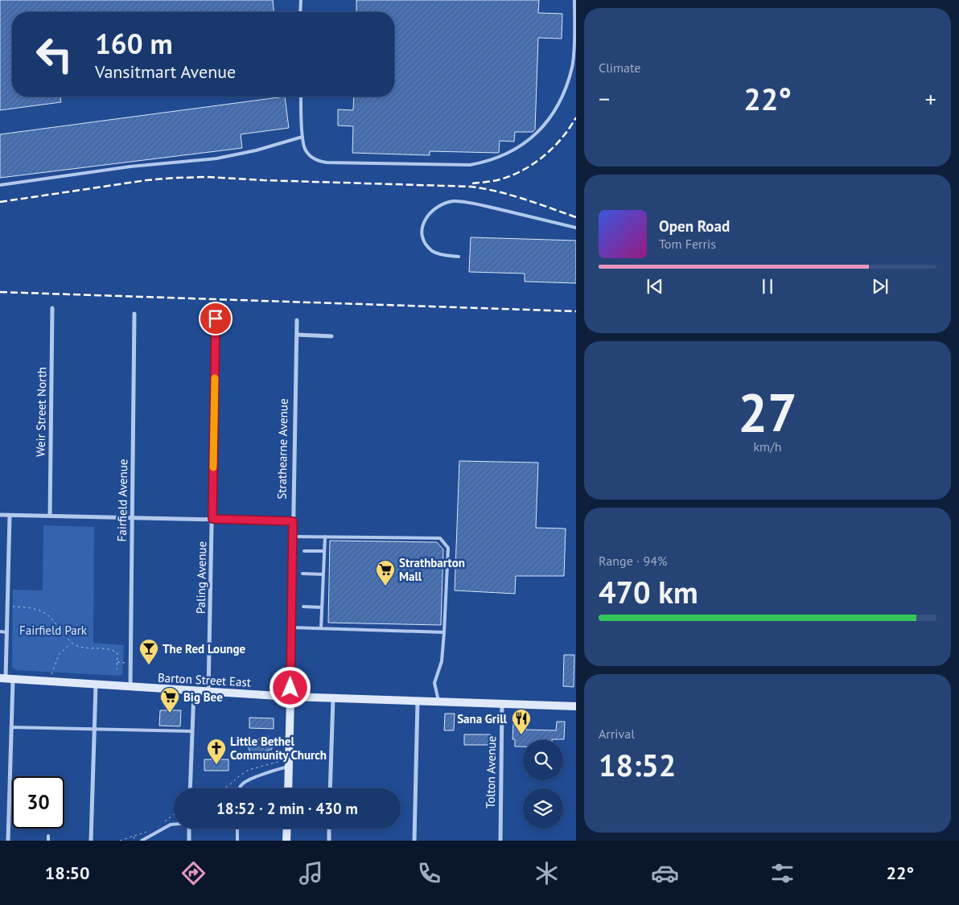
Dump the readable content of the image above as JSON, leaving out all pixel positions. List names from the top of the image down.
{
  "streets": {
    "main road": ["Strathearne Avenue", "Barton Street East"],
    "street": [
      "Weir Street North",
      "Fairfield Avenue",
      "Paling Avenue",
      "Tolton Avenue"
    ]
  },
  "crossings": [
    ["Strathearne Avenue", "Barton Street East"],
    ["Fairfield Avenue", "Barton Street East"],
    ["Paling Avenue", "Barton Street East"],
    ["Barton Street East", "Tolton Avenue"]
  ],
  "parks": ["Fairfield Park"],
  "places": {
    "supermarket": ["Strathbarton Mall", "Big Bee"],
    "bar": ["The Red Lounge"],
    "restaurant": ["Sana Grill"],
    "church": ["Little Bethel Community Church"]
  },
  "page": {
    "tile": [
      "Climate",
      ["27", "km/h"],
      ["Range · 94%", "470 km"],
      ["Arrival", "18:52"]
    ],
    "turn": ["160 m", "Vansitmart Avenue"],
    "heat": ["−", "22°", "+"],
    "song": ["Open Road", "Tom Ferris"],
    "limit": "30",
    "trip": "18:52 · 2 min · 430 m",
    "tabs": ["18:50", "22°"]
  }
}
